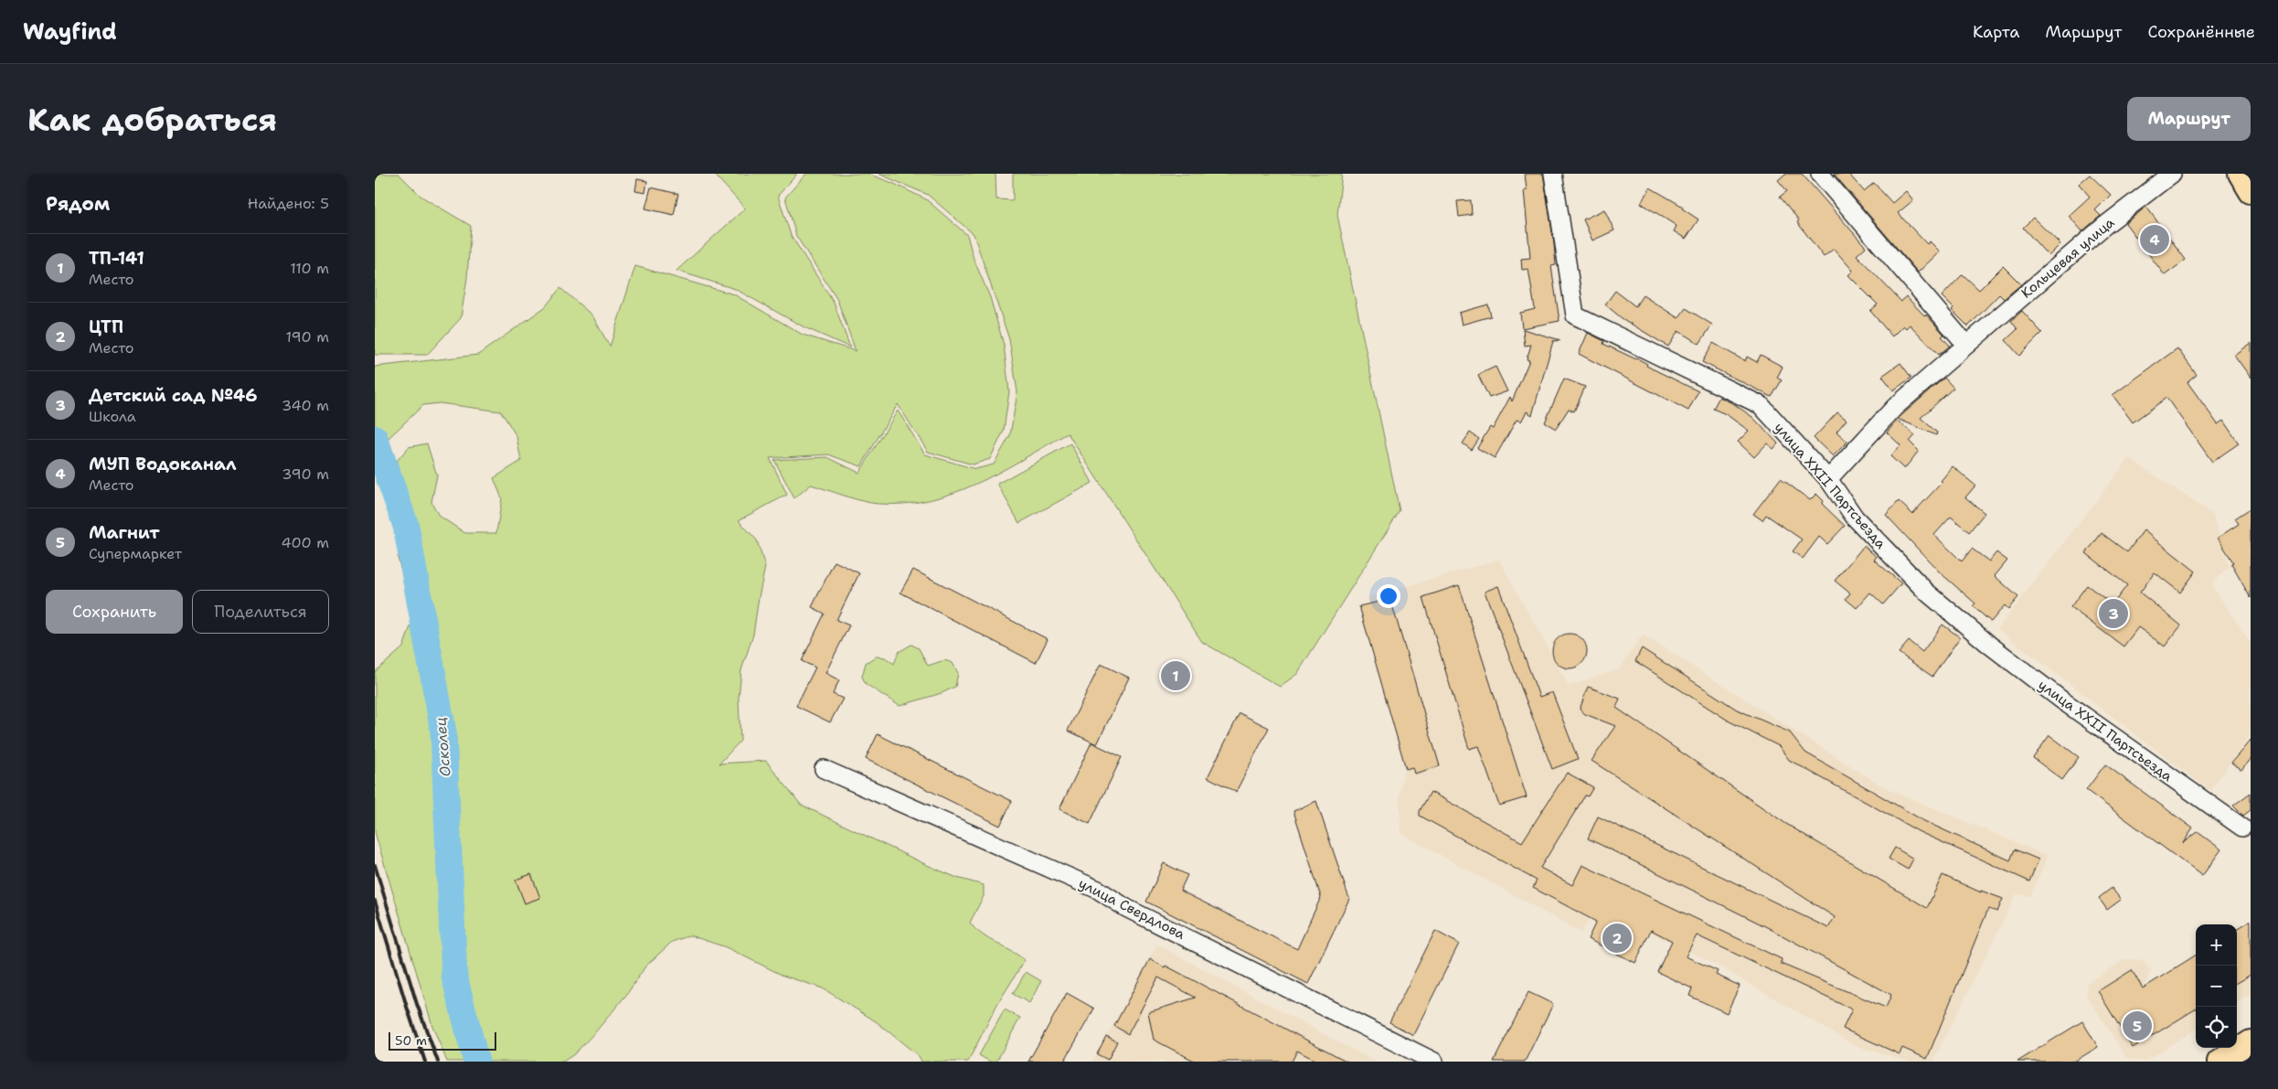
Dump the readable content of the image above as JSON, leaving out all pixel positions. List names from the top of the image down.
{
  "streets": {
    "street": ["Кольцевая улица", "улица XXII Партсъезда", "улица Свердлова"]
  },
  "crossings": [
    ["Кольцевая улица", "улица XXII Партсъезда"]
  ],
  "water": ["Осколец"],
  "scale_bar": "50 m",
  "page": {
    "header": "Wayfind",
    "nav": ["Карта", "Маршрут", "Сохранённые"],
    "buttons": [
      "Маршрут",
      ["Сохранить", "Поделиться"]
    ],
    "title": "Как добраться",
    "heading": ["Рядом", "Найдено: 5"],
    "pins": [
      "4",
      "3",
      "1",
      "2",
      "5"
    ],
    "list": [
      {
        "mark": "1",
        "name": "ТП-141",
        "note": "Место",
        "value": "110 m"
      },
      {
        "mark": "2",
        "name": "ЦТП",
        "note": "Место",
        "value": "190 m"
      },
      {
        "mark": "3",
        "name": "Детский сад №46",
        "note": "Школа",
        "value": "340 m"
      },
      {
        "mark": "4",
        "name": "МУП Водоканал",
        "note": "Место",
        "value": "390 m"
      },
      {
        "mark": "5",
        "name": "Магнит",
        "note": "Супермаркет",
        "value": "400 m"
      }
    ],
    "map_buttons": ["+", "−"],
    "scale": "50 m"
  }
}
